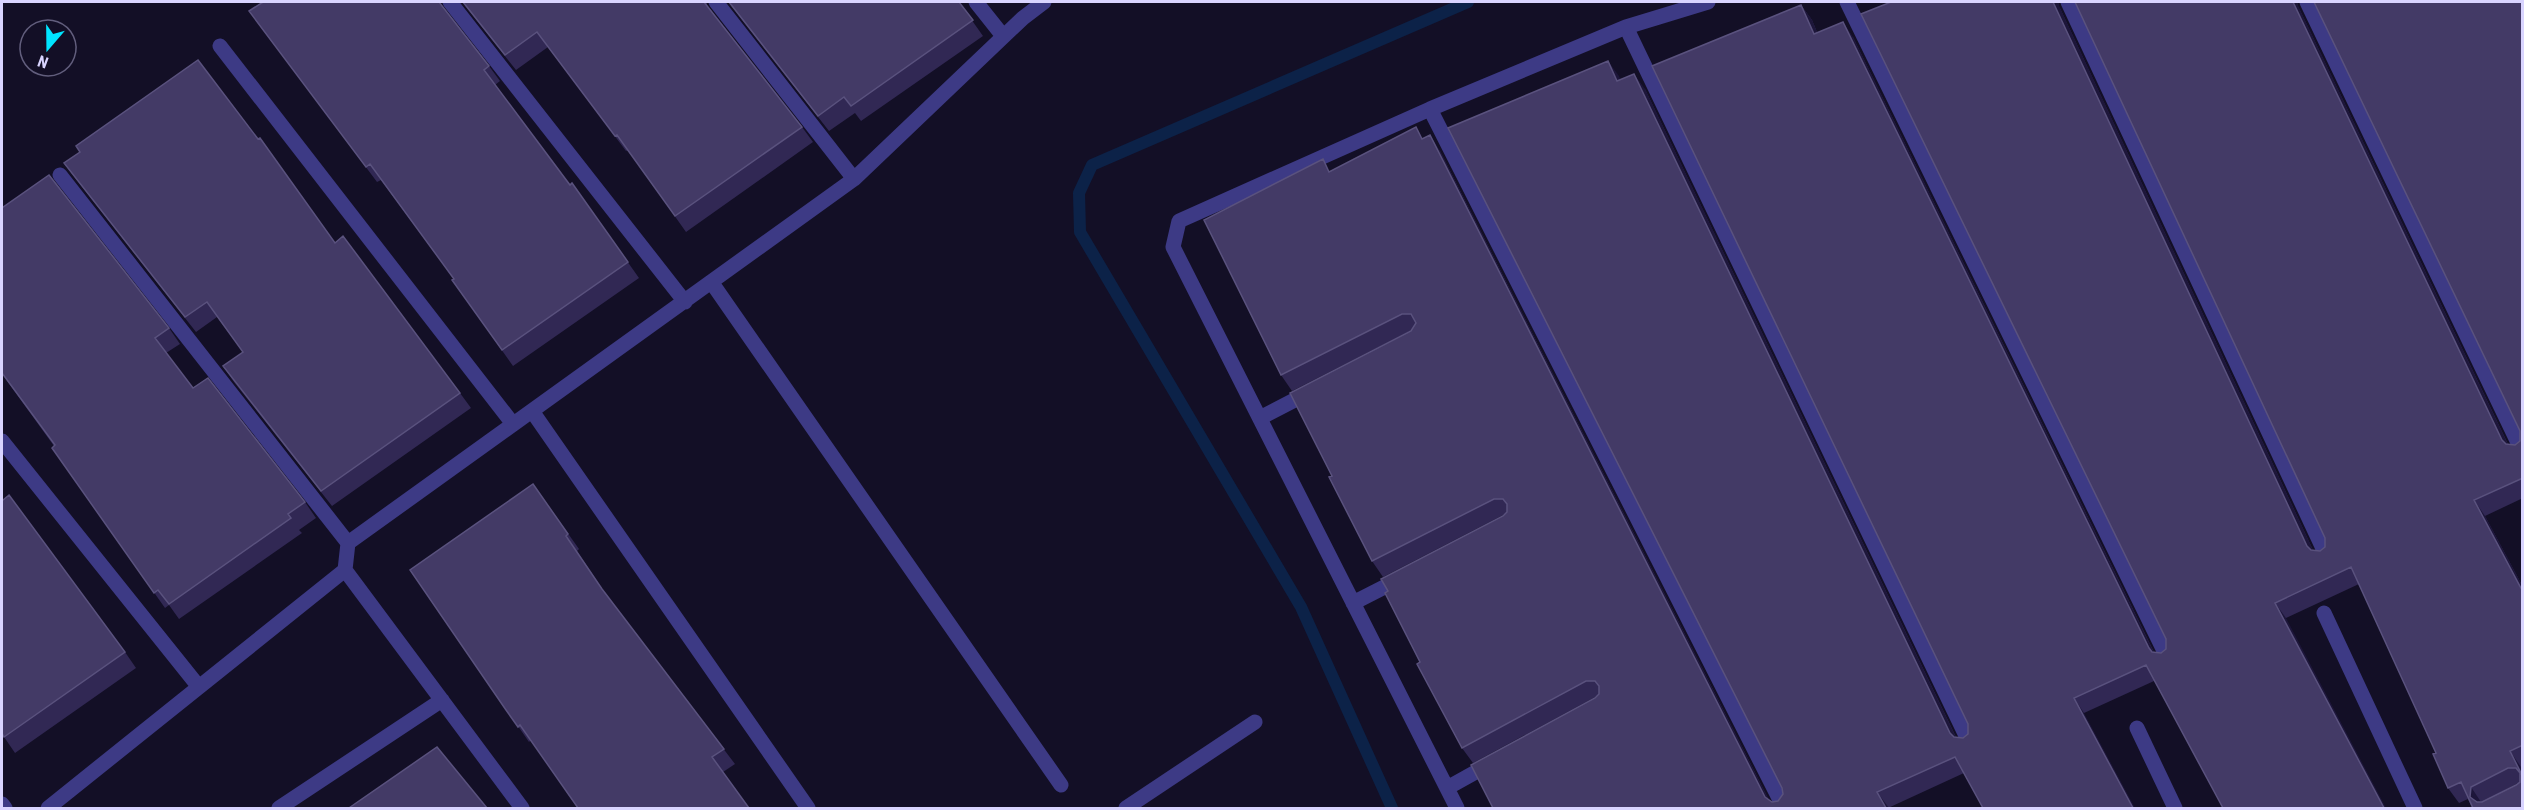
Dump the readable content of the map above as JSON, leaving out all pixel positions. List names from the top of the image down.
{
  "north": "bottom"
}
